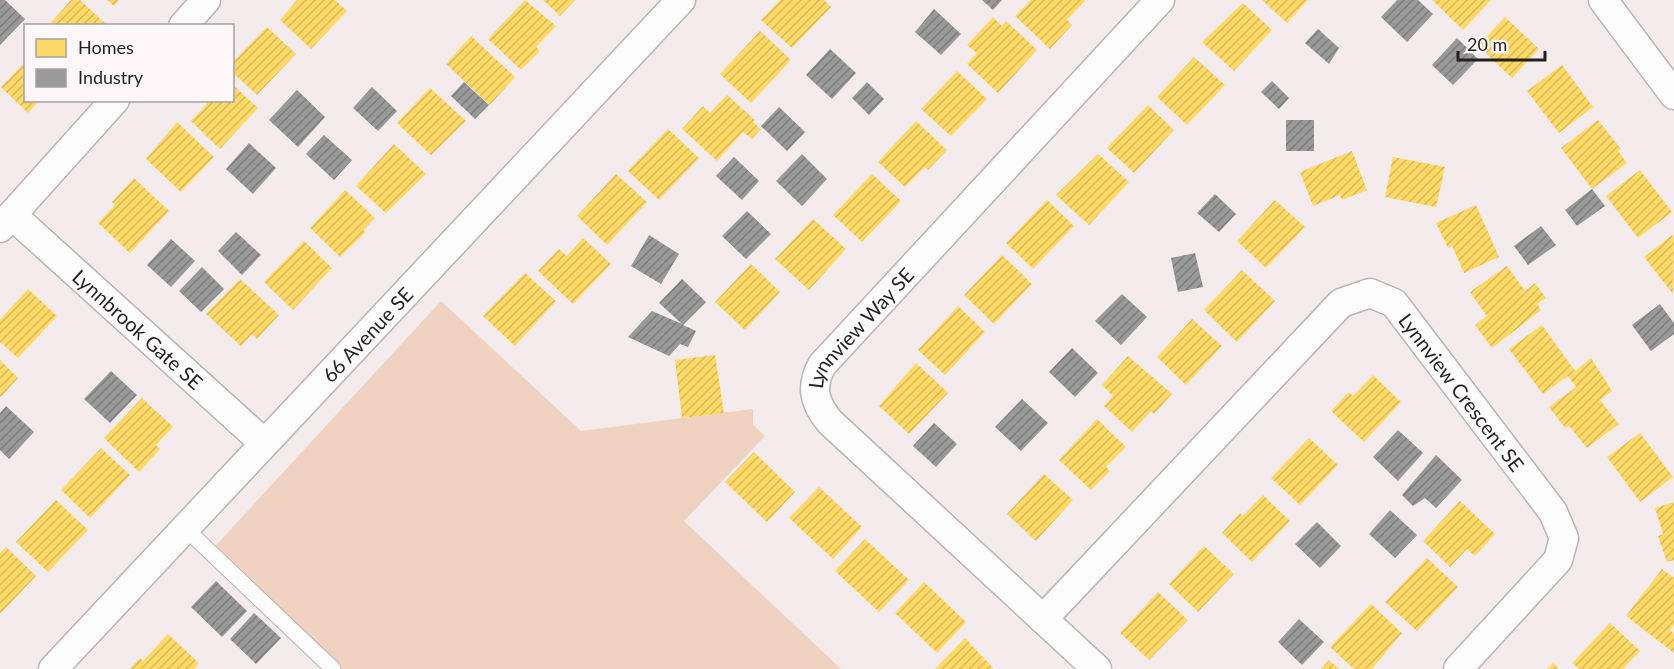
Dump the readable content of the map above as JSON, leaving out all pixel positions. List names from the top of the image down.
{
  "streets": {
    "street": [
      "Lynnbrook Gate SE",
      "Lynnview Way SE",
      "66 Avenue SE",
      "Lynnview Crescent SE"
    ]
  },
  "crossings": [
    ["Lynnbrook Gate SE", "66 Avenue SE"],
    ["Lynnview Way SE", "Lynnview Crescent SE"]
  ],
  "legend": ["Homes", "Industry"],
  "scale_bar": "20 m"
}
